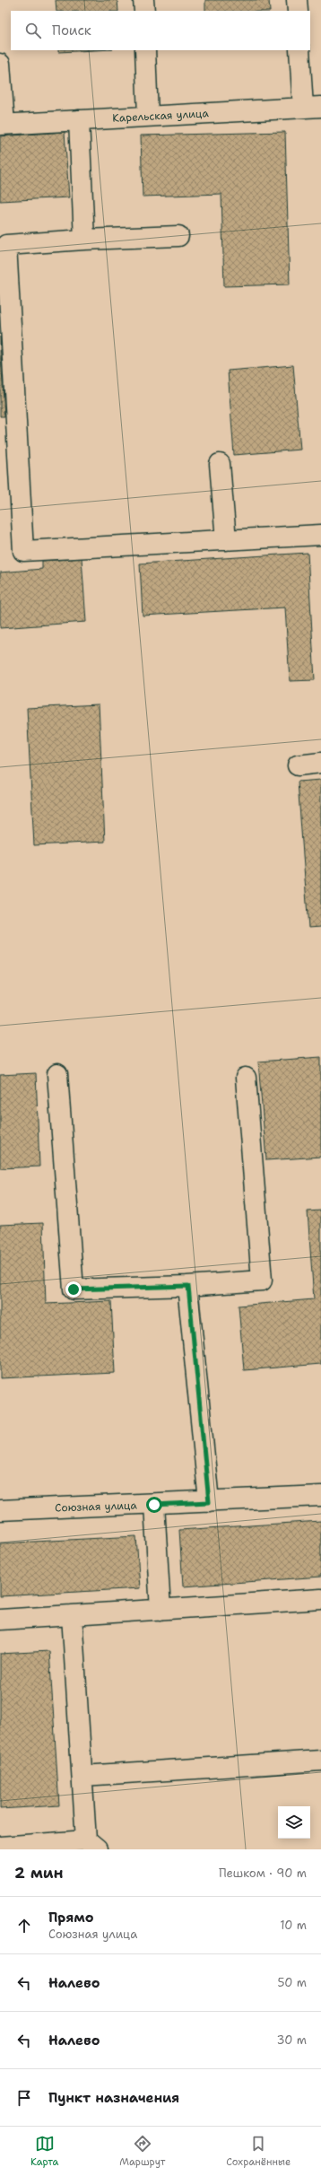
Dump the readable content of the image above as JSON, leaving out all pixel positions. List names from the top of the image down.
{
  "streets": {
    "street": ["Карельская улица", "Союзная улица"]
  },
  "page": {
    "search": "Поиск",
    "heading": ["2 мин", "Пешком · 90 m"],
    "list": [
      ["Прямо", "Союзная улица", "10 m"],
      ["Налево", "50 m"],
      ["Налево", "30 m"],
      "Пункт назначения"
    ],
    "nav": ["Карта", "Маршрут", "Сохранённые"]
  }
}
